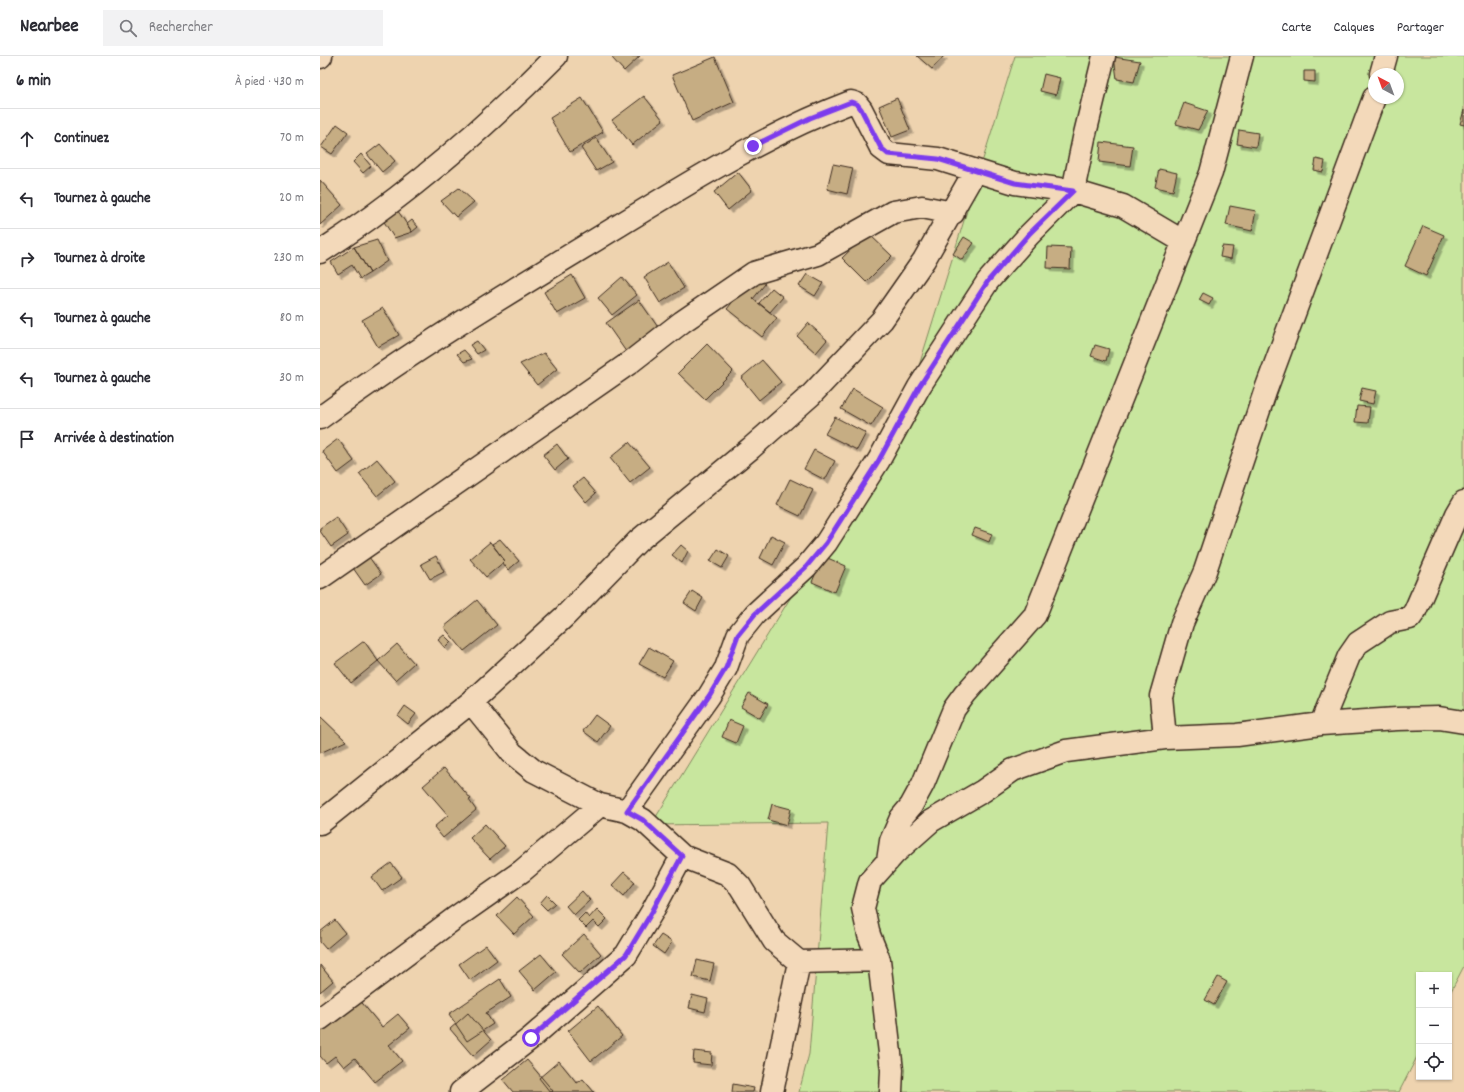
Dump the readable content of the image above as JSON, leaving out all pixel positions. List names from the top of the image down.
{
  "north": "top left",
  "page": {
    "header": "Nearbee",
    "search": "Rechercher",
    "nav": ["Carte", "Calques", "Partager"],
    "heading": ["6 min", "À pied · 430 m"],
    "list": [
      ["Continuez", "70 m"],
      ["Tournez à gauche", "20 m"],
      ["Tournez à droite", "230 m"],
      ["Tournez à gauche", "80 m"],
      ["Tournez à gauche", "30 m"],
      "Arrivée à destination"
    ],
    "map_buttons": ["+", "−"]
  }
}
